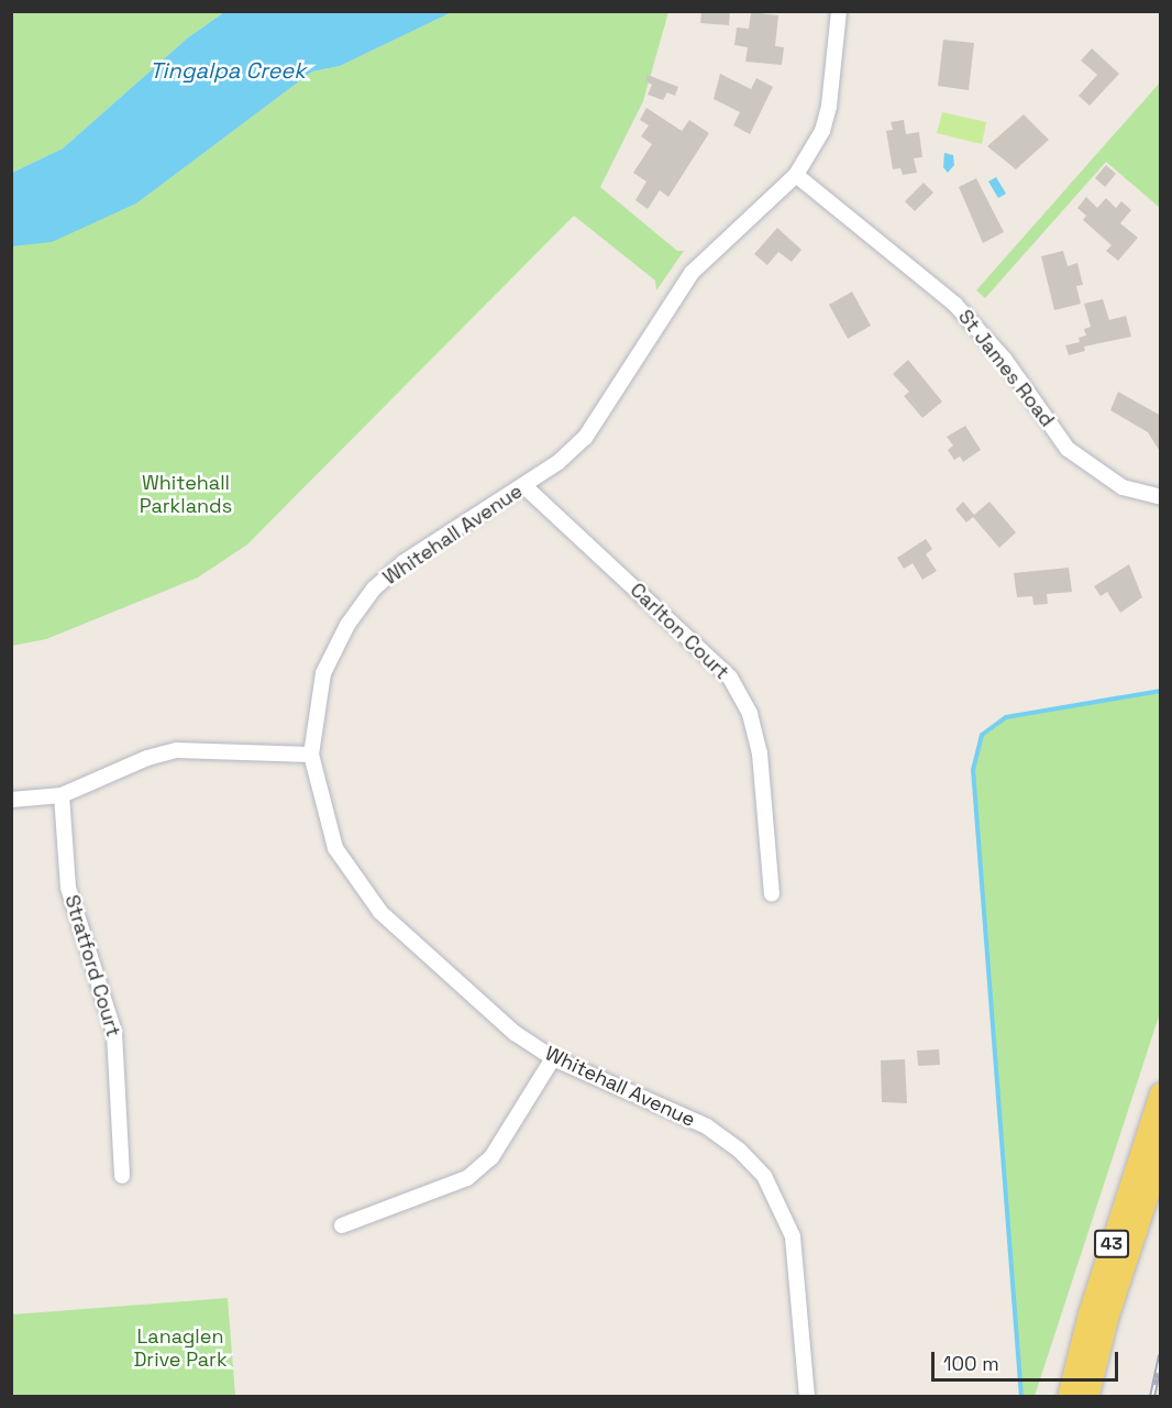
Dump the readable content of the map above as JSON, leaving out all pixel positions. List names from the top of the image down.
{
  "streets": {
    "main road": ["43"],
    "street": [
      "St James Road",
      "Whitehall Avenue",
      "Carlton Court",
      "Stratford Court"
    ]
  },
  "crossings": [
    ["St James Road", "Whitehall Avenue"],
    ["Whitehall Avenue", "Carlton Court"]
  ],
  "water": ["Tingalpa Creek"],
  "parks": ["Whitehall Parklands", "Lanaglen Drive Park"],
  "scale_bar": "100 m"
}
